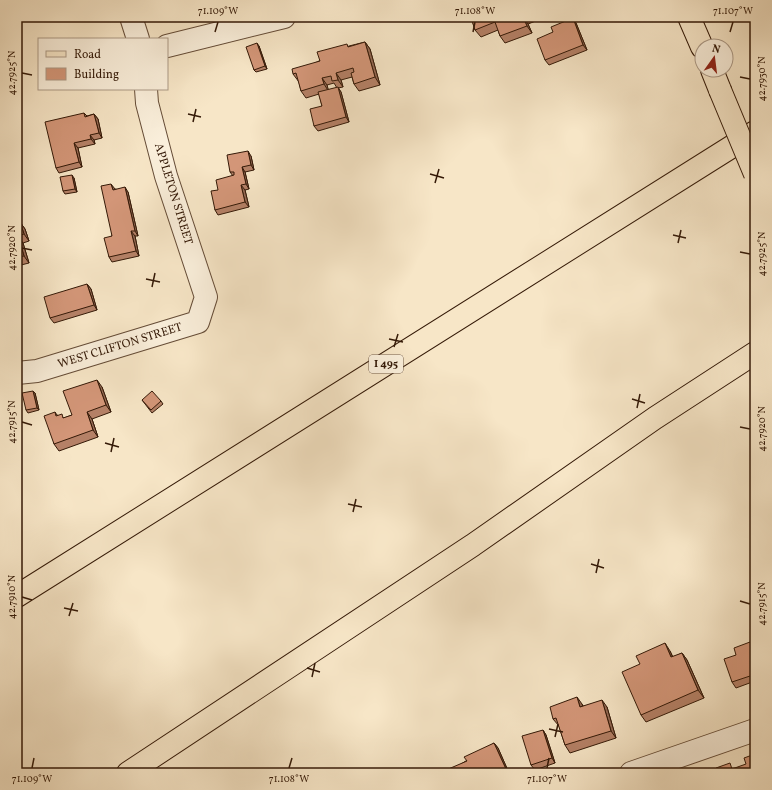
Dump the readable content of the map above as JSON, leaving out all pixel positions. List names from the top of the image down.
{
  "streets": {
    "main road": ["I 495"],
    "street": ["APPLETON STREET", "WEST CLIFTON STREET"]
  },
  "crossings": [
    ["APPLETON STREET", "WEST CLIFTON STREET"]
  ],
  "legend": ["Road", "Building"],
  "north": "top",
  "coordinates": [
    "71.109°W",
    "71.108°W",
    "71.107°W",
    "42.7925°N",
    "42.7930°N",
    "42.7920°N",
    "42.7915°N",
    "42.7910°N"
  ]
}
